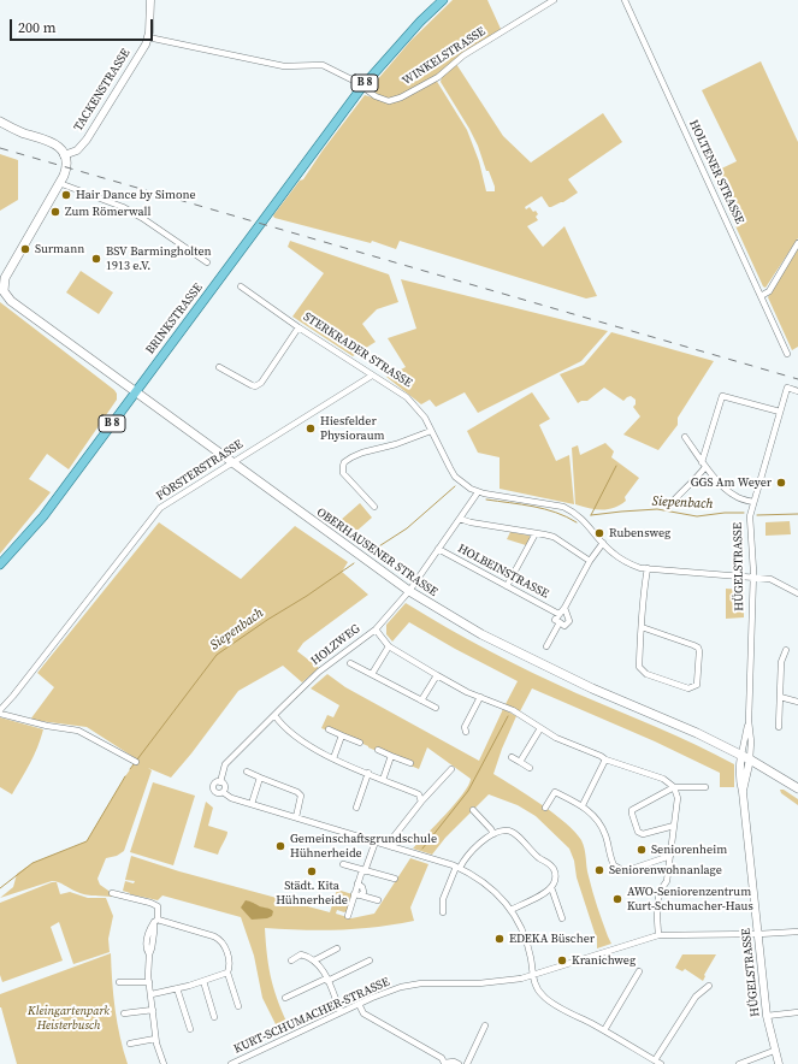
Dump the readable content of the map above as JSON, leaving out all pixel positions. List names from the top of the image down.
{
  "streets": {
    "main road": ["B 8", "BRINKSTRASSE", "OBERHAUSENER STRASSE"],
    "street": [
      "WINKELSTRASSE",
      "TACKENSTRASSE",
      "HOLTENER STRASSE",
      "STERKRADER STRASSE",
      "FÖRSTERSTRASSE",
      "HÜGELSTRASSE",
      "HOLBEINSTRASSE",
      "HOLZWEG",
      "KURT-SCHUMACHER-STRASSE"
    ]
  },
  "crossings": [
    ["WINKELSTRASSE", "TACKENSTRASSE"],
    ["WINKELSTRASSE", "BRINKSTRASSE"],
    ["BRINKSTRASSE", "OBERHAUSENER STRASSE"],
    ["STERKRADER STRASSE", "FÖRSTERSTRASSE"],
    ["STERKRADER STRASSE", "HÜGELSTRASSE"],
    ["STERKRADER STRASSE", "HOLZWEG"],
    ["FÖRSTERSTRASSE", "OBERHAUSENER STRASSE"],
    ["OBERHAUSENER STRASSE", "HÜGELSTRASSE"],
    ["OBERHAUSENER STRASSE", "HOLZWEG"],
    ["HÜGELSTRASSE", "KURT-SCHUMACHER-STRASSE"],
    ["HOLBEINSTRASSE", "HOLZWEG"]
  ],
  "water": ["Siepenbach"],
  "parks": ["Kleingartenpark Heisterbusch"],
  "places": [
    "Hair Dance by Simone",
    "Zum Römerwall",
    "Surmann",
    "BSV Barmingholten 1913 e.V.",
    "Hiesfelder Physioraum",
    "GGS Am Weyer",
    "Rubensweg",
    "Gemeinschaftsgrundschule Hühnerheide",
    "Seniorenheim",
    "Seniorenwohnanlage",
    "Städt. Kita Hühnerheide",
    "AWO-Seniorenzentrum Kurt-Schumacher-Haus",
    "EDEKA Büscher",
    "Kranichweg"
  ],
  "scale_bar": "200 m"
}
